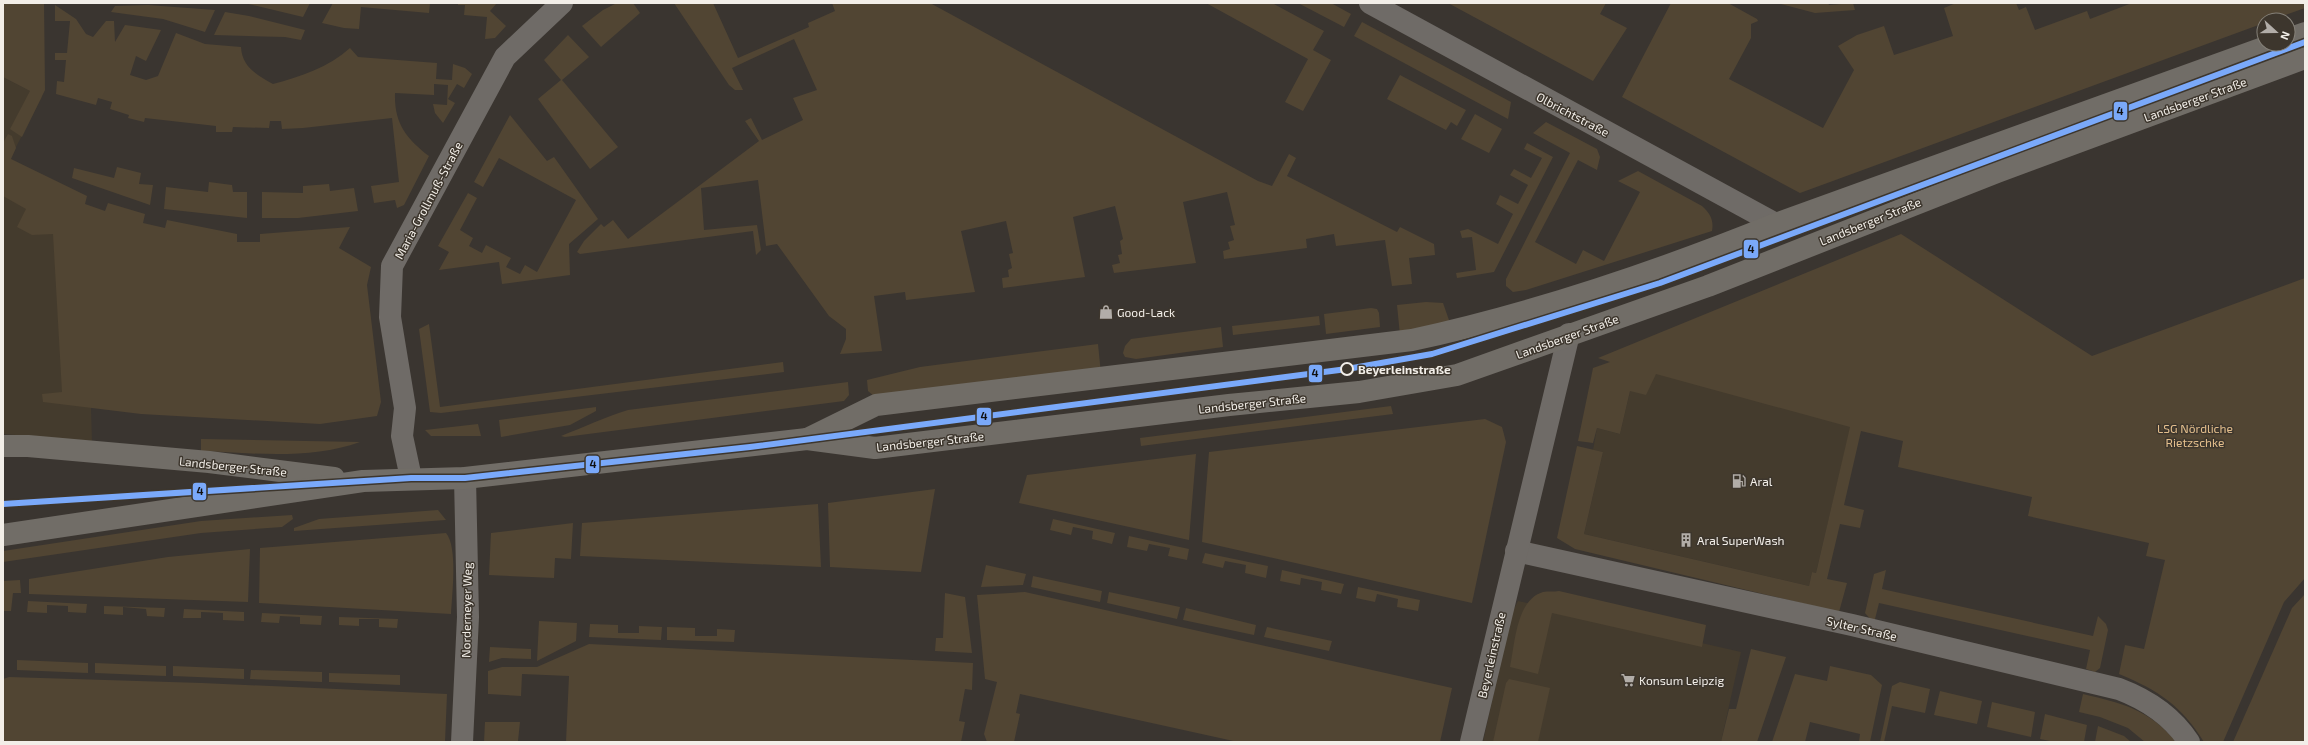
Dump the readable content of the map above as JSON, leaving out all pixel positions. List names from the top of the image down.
{
  "streets": {
    "street": [
      "Landsberger Straße",
      "Olbrichtstraße",
      "Maria-Grollmuß-Straße",
      "Norderneyer Weg",
      "Sylter Straße",
      "Beyerleinstraße"
    ]
  },
  "crossings": [
    ["Landsberger Straße", "Olbrichtstraße"],
    ["Landsberger Straße", "Beyerleinstraße"],
    ["Sylter Straße", "Beyerleinstraße"]
  ],
  "parks": ["LSG Nördliche Rietzschke"],
  "places": {
    "shop": ["Good-Lack"],
    "other": ["Beyerleinstraße"],
    "fuel station": ["Aral"],
    "building": ["Aral SuperWash"],
    "supermarket": ["Konsum Leipzig"]
  },
  "lines": ["transit line 4"],
  "north": "right"
}
